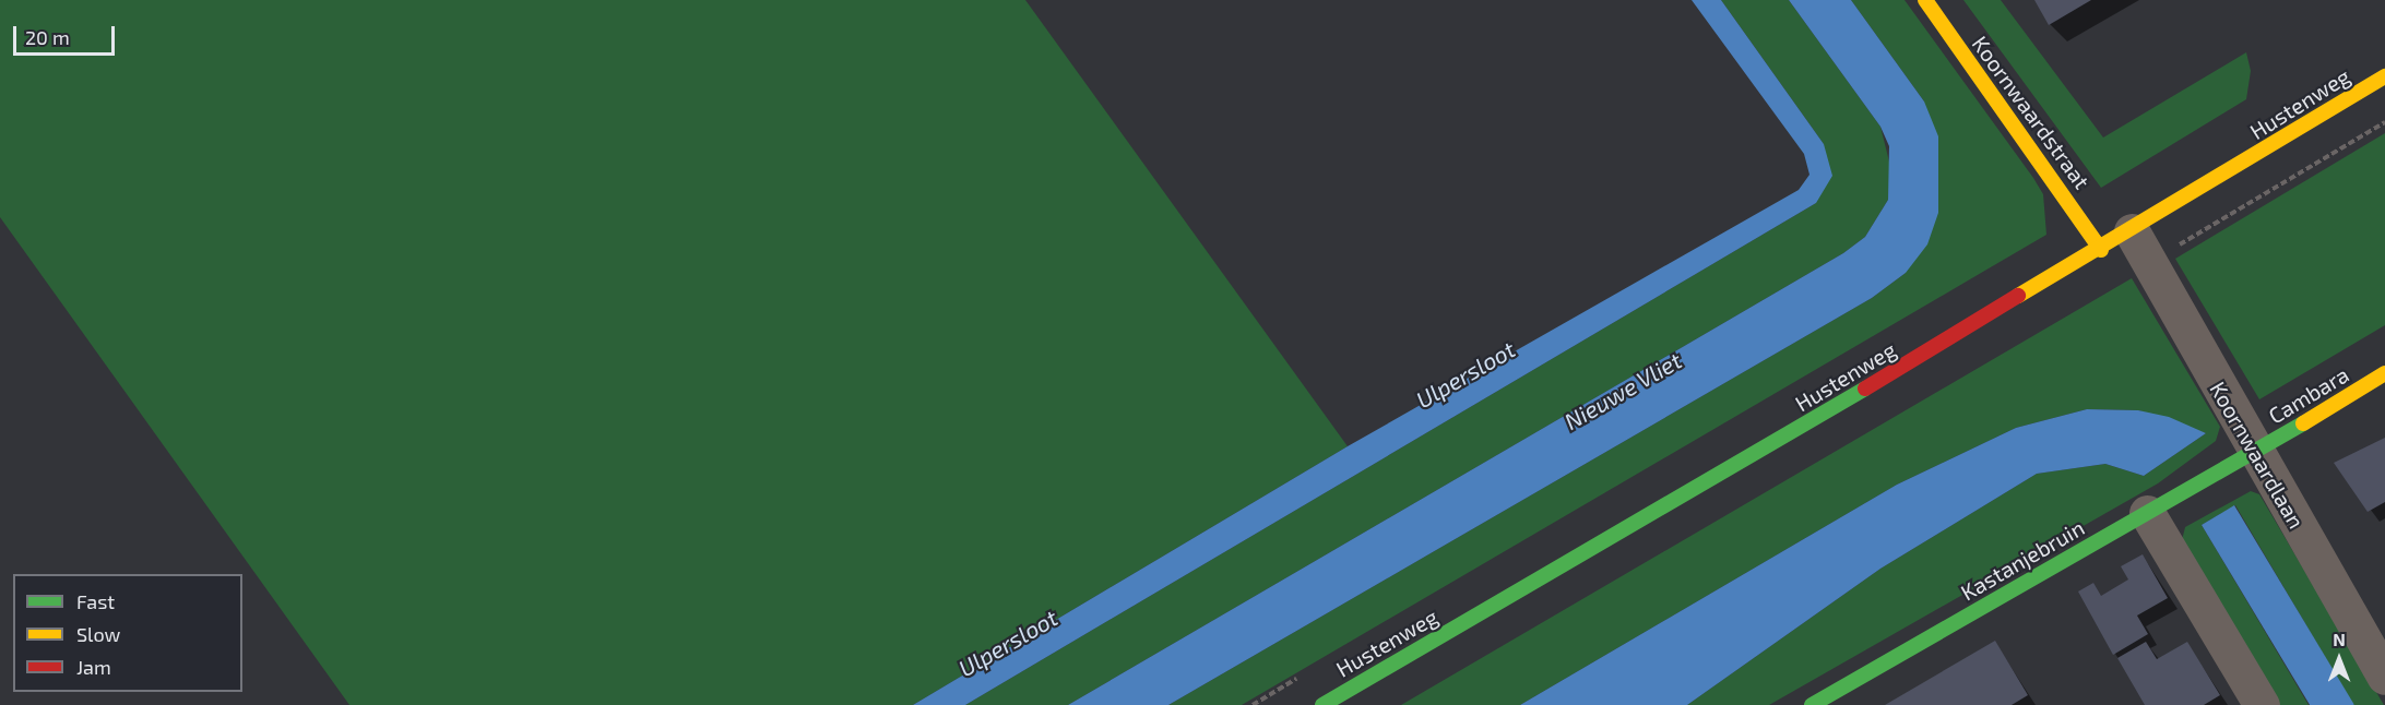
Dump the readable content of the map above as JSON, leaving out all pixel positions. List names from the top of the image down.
{
  "streets": {
    "main road": [
      "Hustenweg",
      "Koornwaardstraat",
      "Cambara",
      "Kastanjebruin"
    ],
    "street": ["Koornwaardlaan"]
  },
  "crossings": [
    ["Hustenweg", "Koornwaardstraat"],
    ["Hustenweg", "Koornwaardlaan"],
    ["Cambara", "Koornwaardlaan"],
    ["Cambara", "Kastanjebruin"],
    ["Koornwaardlaan", "Kastanjebruin"]
  ],
  "water": ["Ulpersloot", "Nieuwe Vliet"],
  "legend": ["Fast", "Slow", "Jam"],
  "scale_bar": "20 m",
  "north": "top"
}
